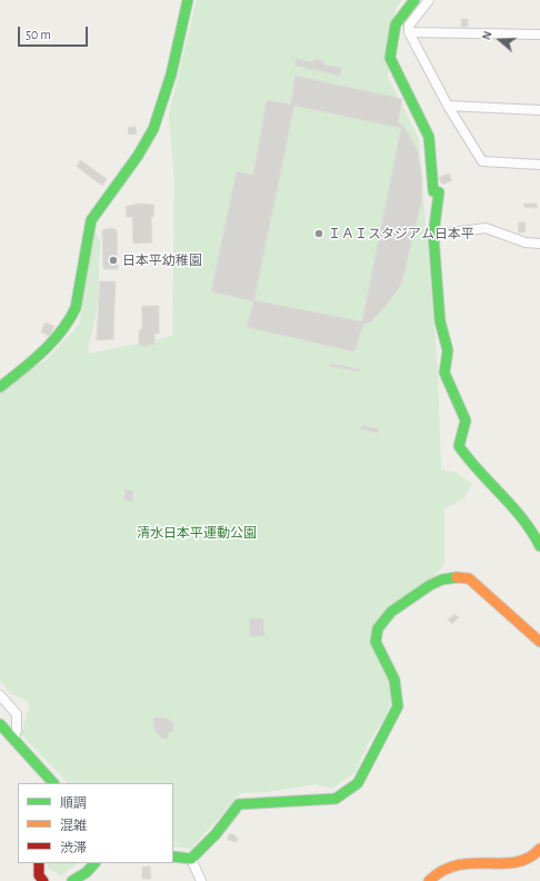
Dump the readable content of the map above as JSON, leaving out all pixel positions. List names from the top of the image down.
{
  "parks": ["清水日本平運動公園"],
  "places": ["ＩＡＩスタジアム日本平", "日本平幼稚園"],
  "legend": ["順調", "混雑", "渋滞"],
  "scale_bar": "50 m",
  "north": "left"
}
